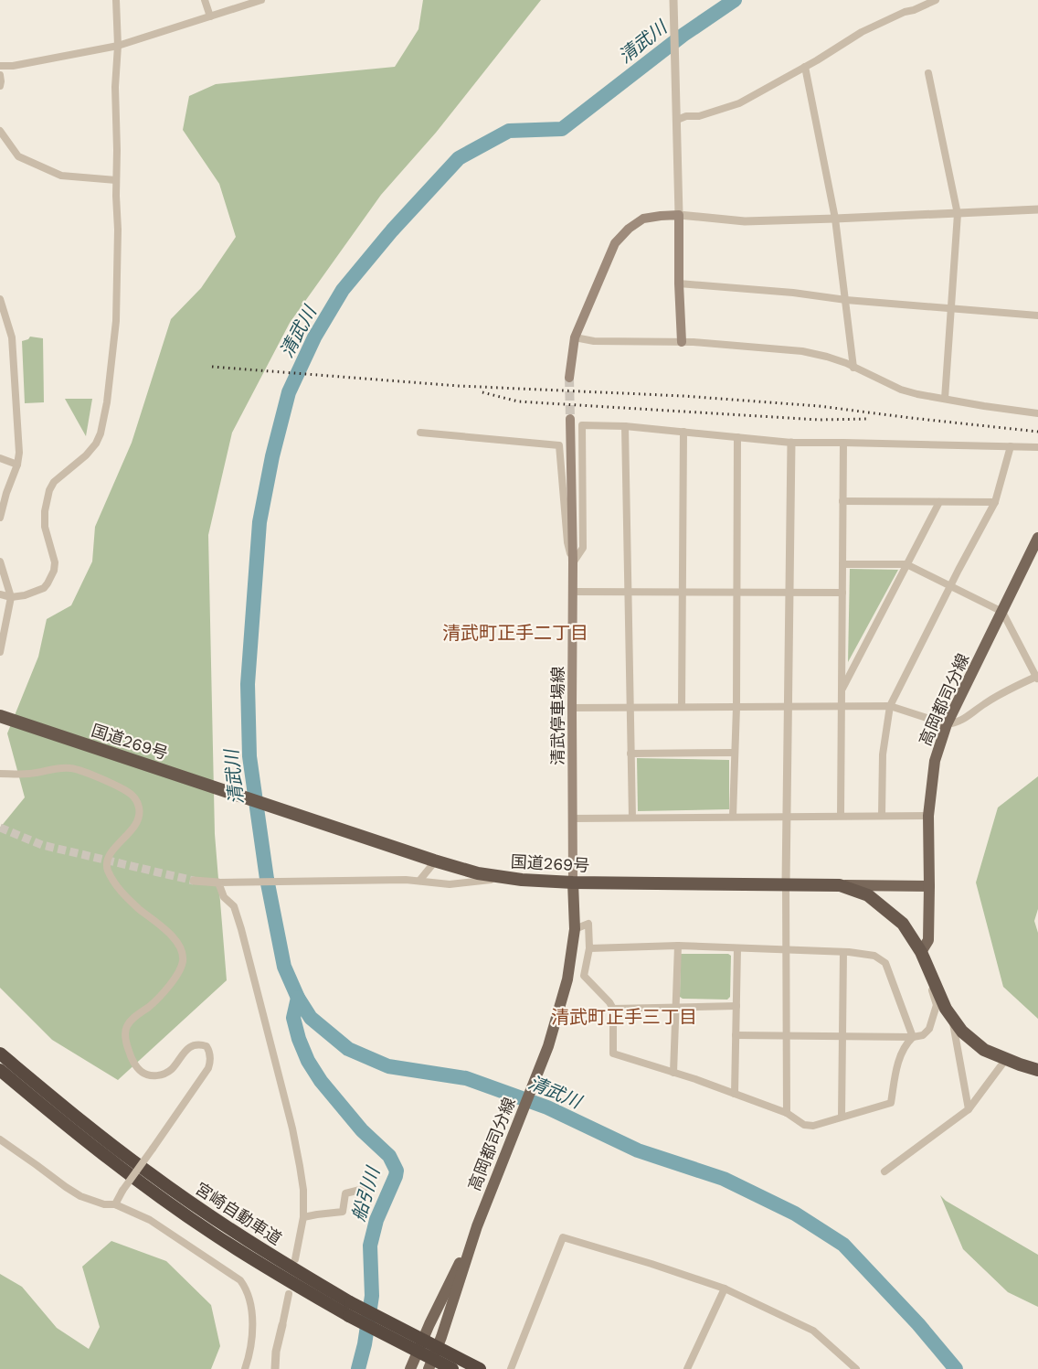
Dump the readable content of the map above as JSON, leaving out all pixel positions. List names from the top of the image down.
{
  "streets": {
    "highway": ["国道269号", "宮崎自動車道"],
    "main road": ["高岡都司分線", "清武停車場線"]
  },
  "crossings": [
    ["高岡都司分線", "清武停車場線"],
    ["高岡都司分線", "国道269号"],
    ["清武停車場線", "国道269号"]
  ],
  "districts": ["清武町正手二丁目", "清武町正手三丁目"],
  "water": ["清武川", "船引川"]
}
